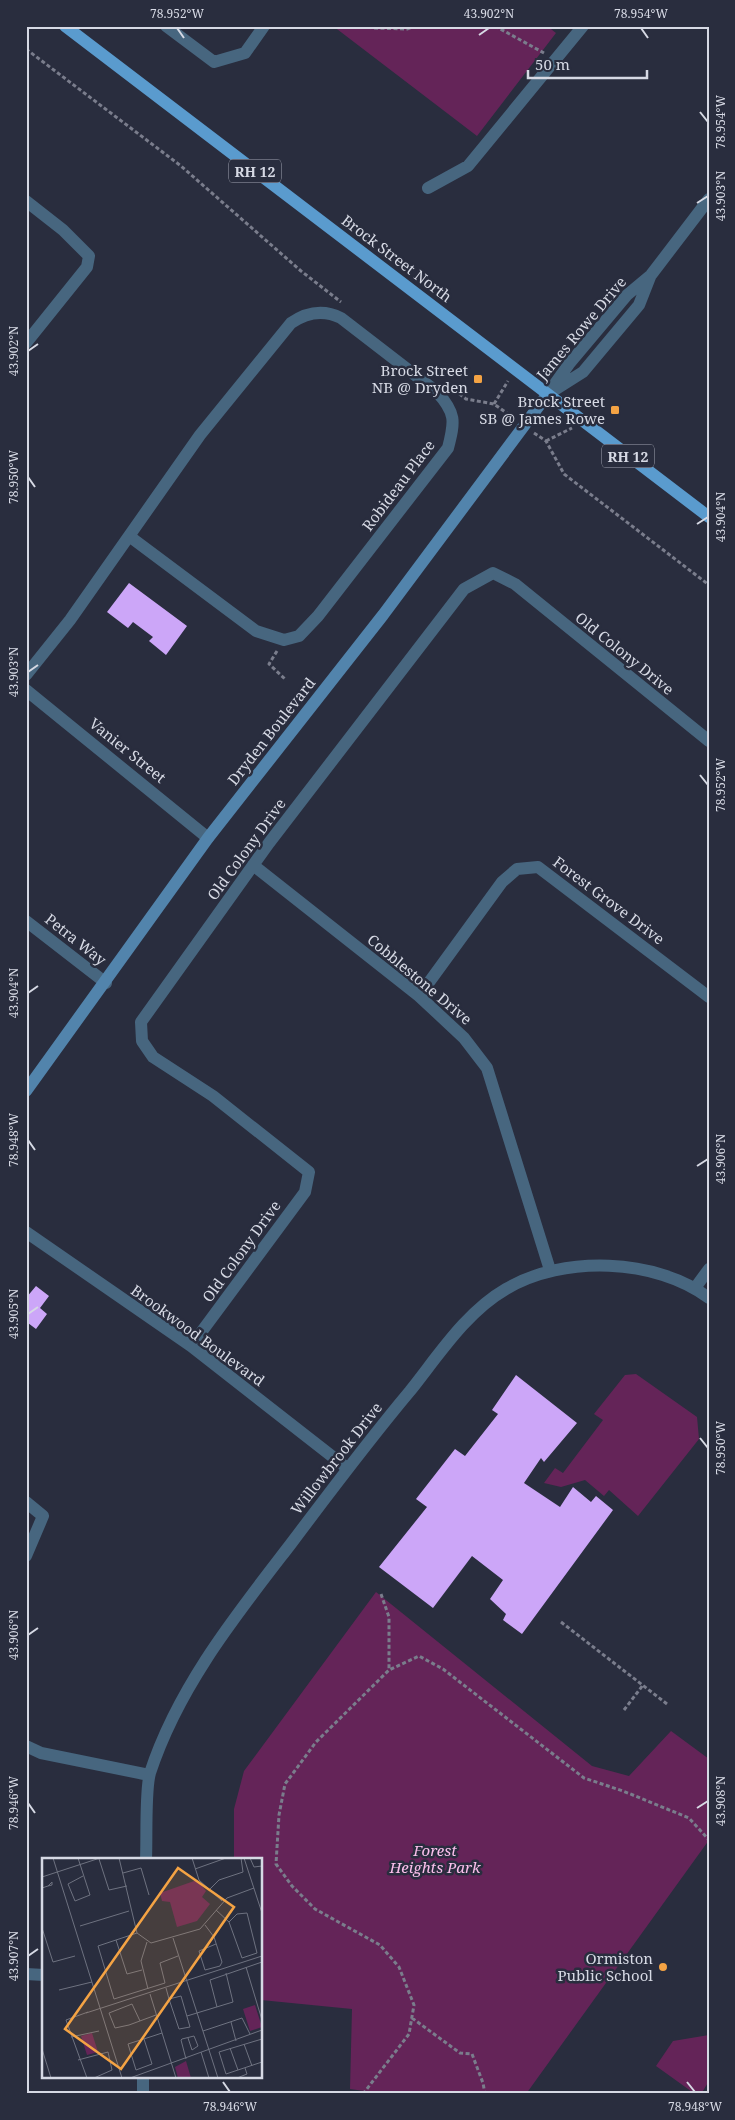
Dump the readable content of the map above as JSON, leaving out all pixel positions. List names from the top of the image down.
{
  "streets": {
    "main road": ["RH 12", "Brock Street North"],
    "street": [
      "James Rowe Drive",
      "Robideau Place",
      "Old Colony Drive",
      "Dryden Boulevard",
      "Vanier Street",
      "Forest Grove Drive",
      "Petra Way",
      "Cobblestone Drive",
      "Brookwood Boulevard",
      "Willowbrook Drive"
    ]
  },
  "crossings": [
    ["Brock Street North", "James Rowe Drive"],
    ["Brock Street North", "Dryden Boulevard"],
    ["James Rowe Drive", "Dryden Boulevard"],
    ["Old Colony Drive", "Cobblestone Drive"],
    ["Old Colony Drive", "Brookwood Boulevard"],
    ["Dryden Boulevard", "Vanier Street"],
    ["Dryden Boulevard", "Petra Way"],
    ["Forest Grove Drive", "Cobblestone Drive"],
    ["Cobblestone Drive", "Willowbrook Drive"],
    ["Brookwood Boulevard", "Willowbrook Drive"]
  ],
  "parks": ["Forest Heights Park"],
  "places": {
    "transit": ["Brock Street NB @ Dryden", "Brock Street SB @ James Rowe"],
    "other": ["Ormiston Public School"]
  },
  "scale_bar": "50 m",
  "coordinates": [
    "78.952°W",
    "43.902°N",
    "78.954°W",
    "43.903°N",
    "78.950°W",
    "43.904°N",
    "78.948°W",
    "43.906°N",
    "43.905°N",
    "43.908°N",
    "78.946°W",
    "43.907°N"
  ]
}
